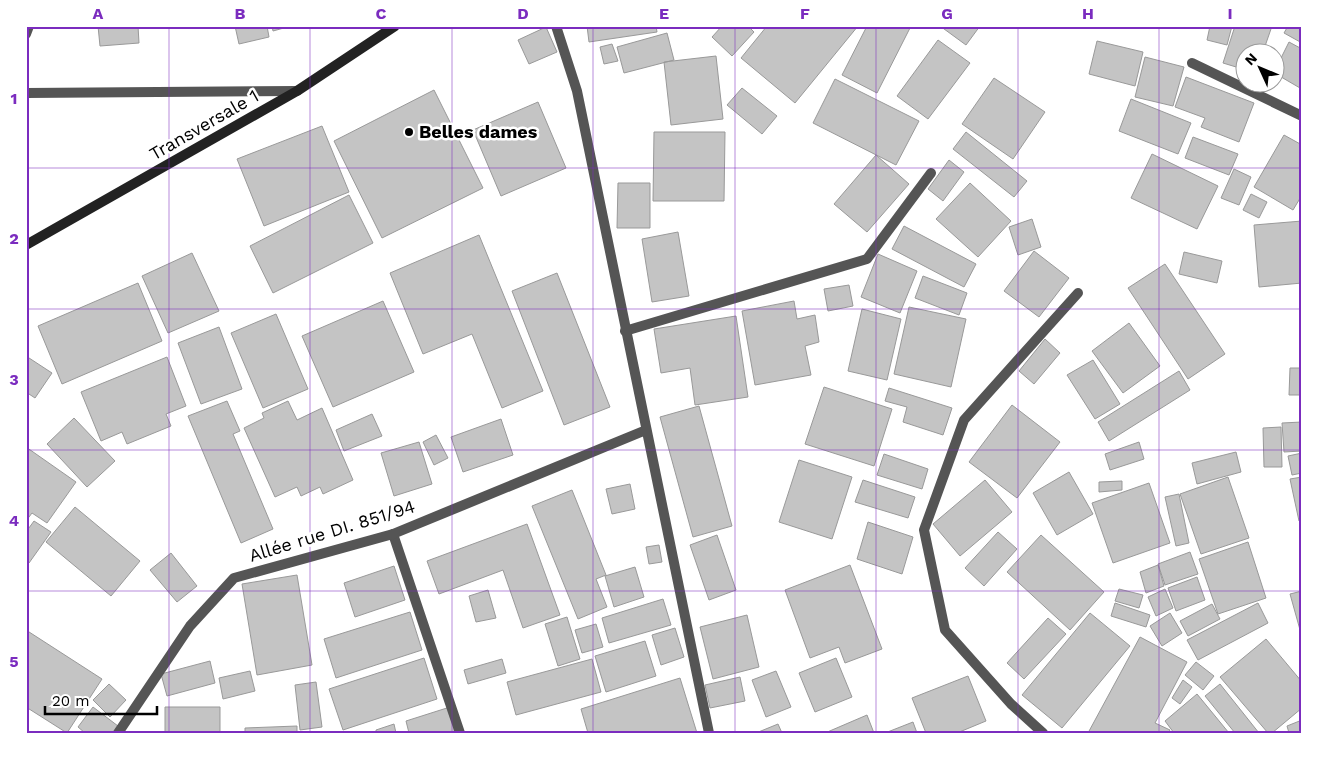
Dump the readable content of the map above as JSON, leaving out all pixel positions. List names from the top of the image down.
{
  "streets": {
    "main road": ["Transversale 1"],
    "street": ["Allée rue DI. 851/94"]
  },
  "places": ["Belles dames"],
  "scale_bar": "20 m",
  "north": "top left",
  "grid": {
    "columns": [
      "A",
      "B",
      "C",
      "D",
      "E",
      "F",
      "G",
      "H",
      "I"
    ],
    "rows": [
      "1",
      "2",
      "3",
      "4",
      "5"
    ]
  }
}
